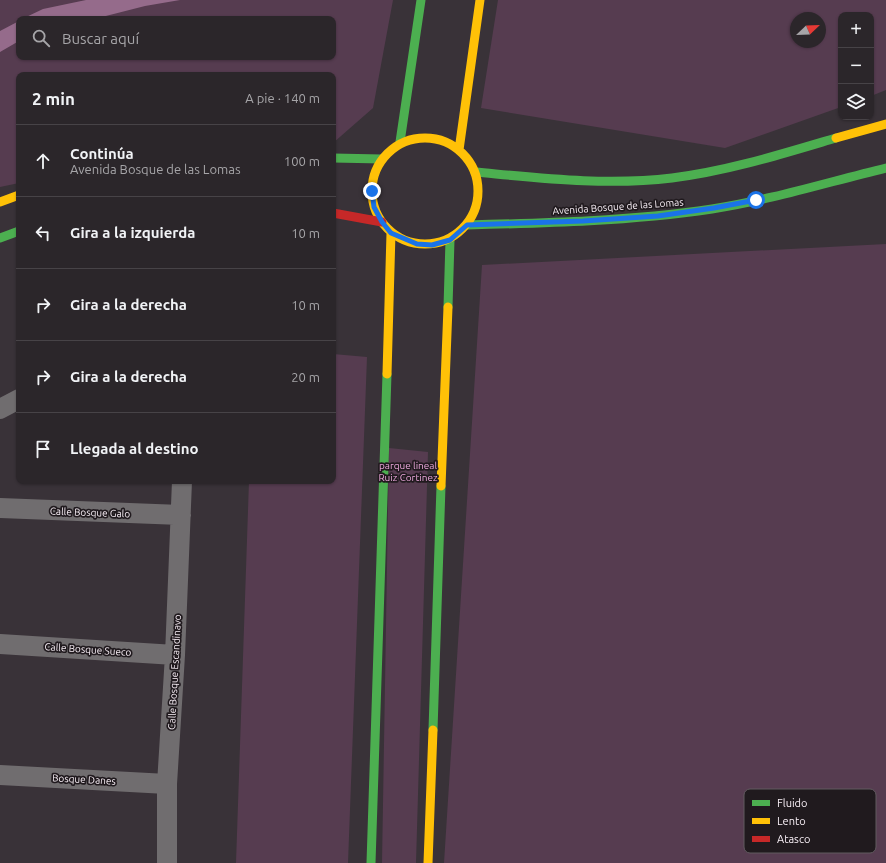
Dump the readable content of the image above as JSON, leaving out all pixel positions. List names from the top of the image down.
{
  "streets": {
    "main road": ["Avenida Bosque de las Lomas"],
    "street": [
      "Calle Bosque Galo",
      "Calle Bosque Sueco",
      "Calle Bosque Escandinavo",
      "Bosque Danes"
    ]
  },
  "crossings": [
    ["Calle Bosque Galo", "Calle Bosque Escandinavo"],
    ["Calle Bosque Sueco", "Calle Bosque Escandinavo"],
    ["Calle Bosque Escandinavo", "Bosque Danes"]
  ],
  "parks": ["parque lineal Ruiz Cortinez"],
  "legend": ["Fluido", "Lento", "Atasco"],
  "north": "top right",
  "page": {
    "map_buttons": ["+", "−"],
    "search": "Buscar aquí",
    "heading": ["2 min", "A pie · 140 m"],
    "list": [
      ["Continúa", "Avenida Bosque de las Lomas", "100 m"],
      ["Gira a la izquierda", "10 m"],
      ["Gira a la derecha", "10 m"],
      ["Gira a la derecha", "20 m"],
      "Llegada al destino"
    ]
  }
}
